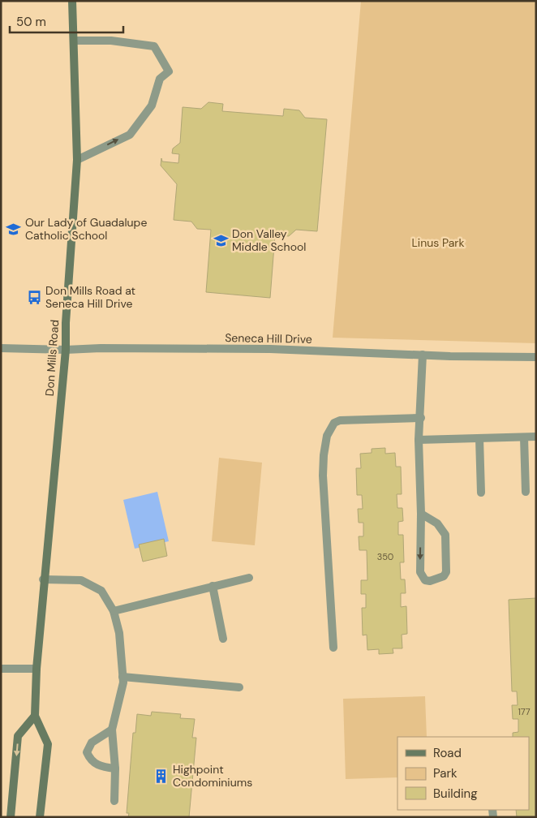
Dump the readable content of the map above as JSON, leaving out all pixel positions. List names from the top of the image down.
{
  "streets": {
    "main road": ["Don Mills Road"],
    "street": ["Seneca Hill Drive"]
  },
  "crossings": [
    ["Seneca Hill Drive", "Don Mills Road"]
  ],
  "parks": ["Linus Park"],
  "places": {
    "school or university": ["Our Lady of Guadalupe Catholic School", "Don Valley Middle School"],
    "bus stop": ["Don Mills Road at Seneca Hill Drive"],
    "building": ["Highpoint Condominiums"]
  },
  "house_numbers": ["350", "177"],
  "legend": ["Road", "Park", "Building"],
  "scale_bar": "50 m"
}
